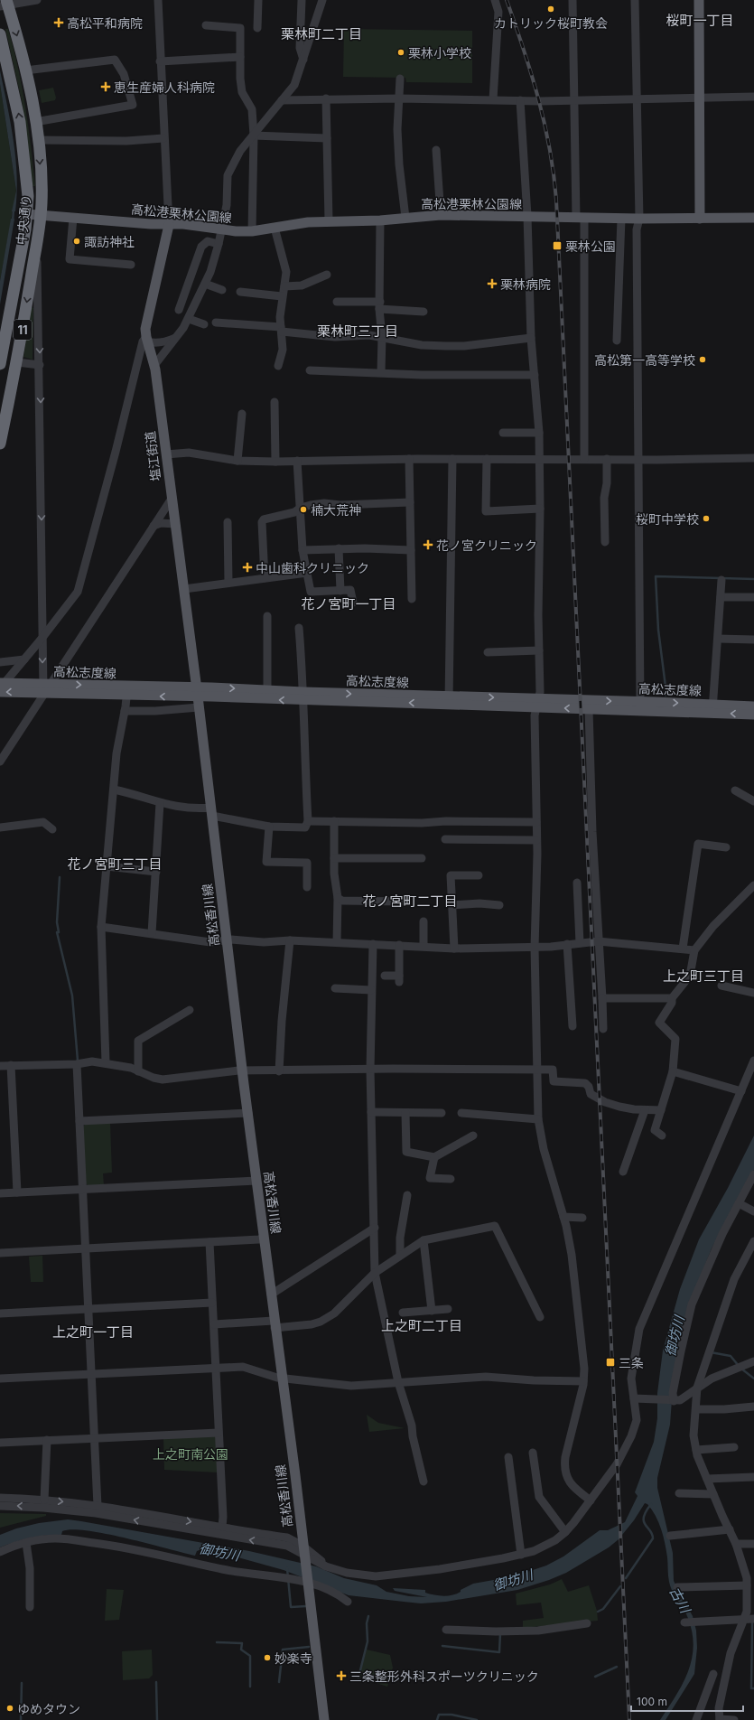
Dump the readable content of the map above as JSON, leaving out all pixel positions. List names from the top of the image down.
{
  "streets": {
    "highway": ["中央通り", "11"],
    "main road": [
      "高松港栗林公園線",
      "塩江街道",
      "高松志度線",
      "高松香川線"
    ]
  },
  "crossings": [
    ["高松港栗林公園線", "中央通り"],
    ["高松港栗林公園線", "塩江街道"],
    ["塩江街道", "高松志度線"],
    ["塩江街道", "高松香川線"],
    ["高松志度線", "高松香川線"]
  ],
  "districts": [
    "桜町一丁目",
    "栗林町二丁目",
    "栗林町三丁目",
    "花ノ宮町一丁目",
    "花ノ宮町三丁目",
    "花ノ宮町二丁目",
    "上之町三丁目",
    "上之町二丁目",
    "上之町一丁目"
  ],
  "water": ["御坊川", "古川"],
  "parks": ["上之町南公園"],
  "places": {
    "other": [
      "カトリック桜町教会",
      "栗林小学校",
      "諏訪神社",
      "高松第一高等学校",
      "楠大荒神",
      "桜町中学校",
      "妙楽寺",
      "ゆめタウン"
    ],
    "health": [
      "高松平和病院",
      "恵生産婦人科病院",
      "栗林病院",
      "花ノ宮クリニック",
      "中山歯科クリニック",
      "三条整形外科スポーツクリニック"
    ],
    "transit": ["栗林公園", "三条"]
  },
  "scale_bar": "100 m"
}
